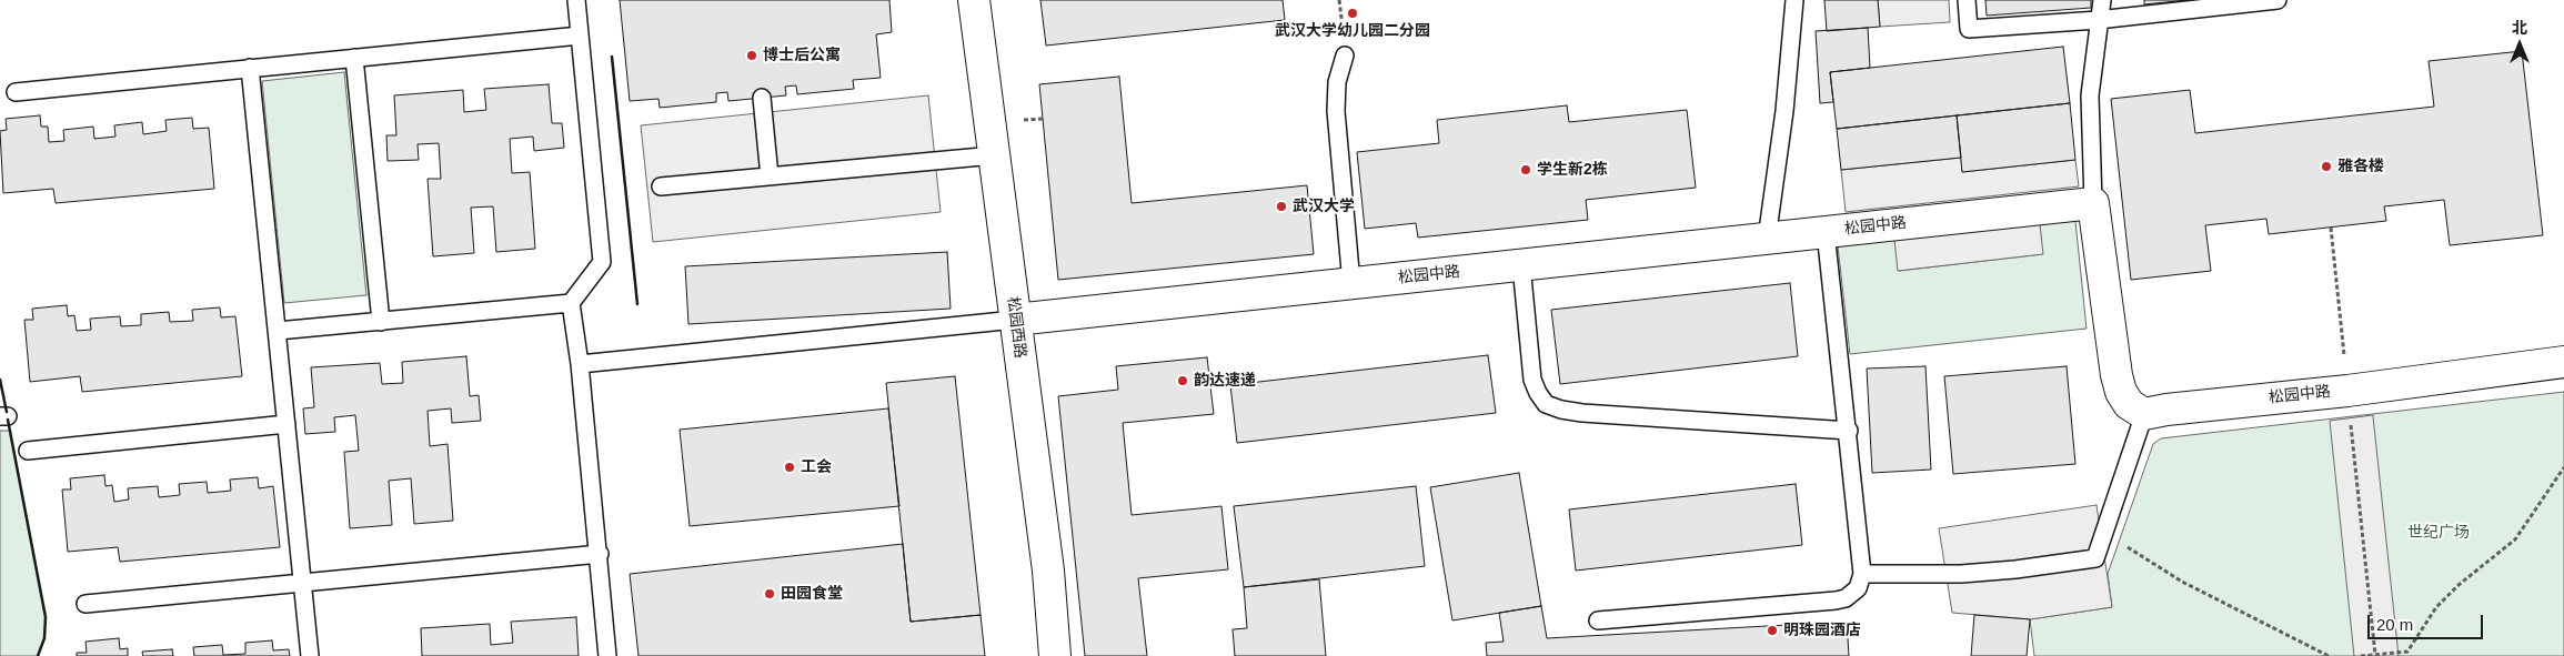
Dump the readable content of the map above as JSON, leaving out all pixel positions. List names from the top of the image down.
{
  "streets": {
    "street": ["松园中路", "松园西路"]
  },
  "crossings": [
    ["松园中路", "松园西路"]
  ],
  "parks": ["世纪广场"],
  "places": [
    "武汉大学幼儿园二分园",
    "博士后公寓",
    "雅各楼",
    "学生新2栋",
    "武汉大学",
    "韵达速递",
    "工会",
    "田园食堂",
    "明珠园酒店"
  ],
  "scale_bar": "20 m",
  "north": "top"
}
